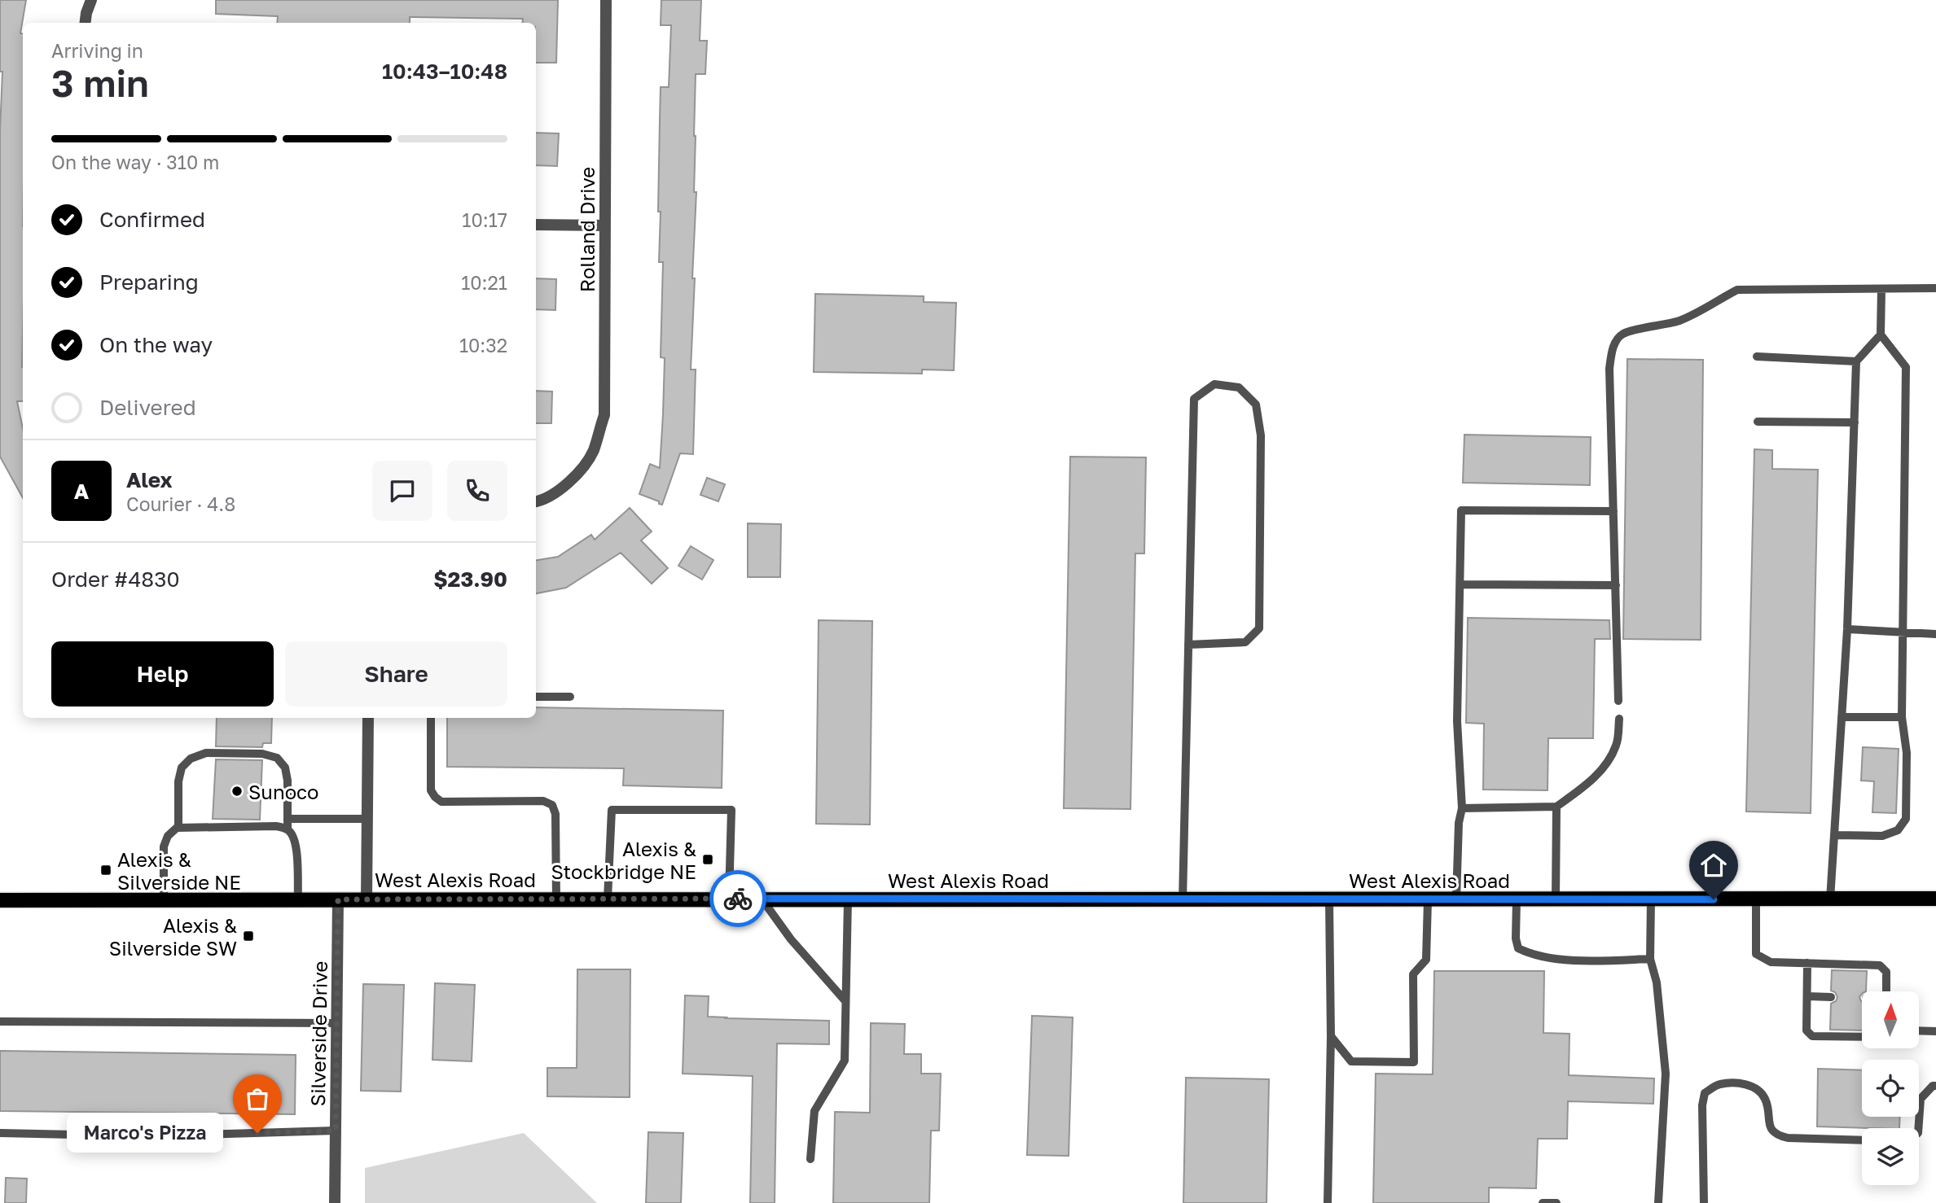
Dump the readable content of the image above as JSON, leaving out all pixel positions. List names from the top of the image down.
{
  "streets": {
    "main road": ["West Alexis Road"],
    "street": ["Rolland Drive", "Silverside Drive"]
  },
  "crossings": [
    ["West Alexis Road", "Silverside Drive"]
  ],
  "places": {
    "other": ["Sunoco", "Marco's Pizza"],
    "transit": ["Alexis & Stockbridge NE", "Alexis & Silverside NE", "Alexis & Silverside SW"]
  },
  "north": "top",
  "page": {
    "heading": ["3 min", "Arriving in", "10:43–10:48"],
    "panel": [
      "Alex",
      "Courier · 4.8",
      "Order #4830",
      "$23.90"
    ],
    "bar": "On the way · 310 m",
    "list": [
      ["Confirmed", "10:17"],
      ["Preparing", "10:21"],
      ["On the way", "10:32"],
      "Delivered"
    ],
    "round": "A",
    "buttons": ["Help", "Share"],
    "bubble": "Marco's Pizza"
  }
}
